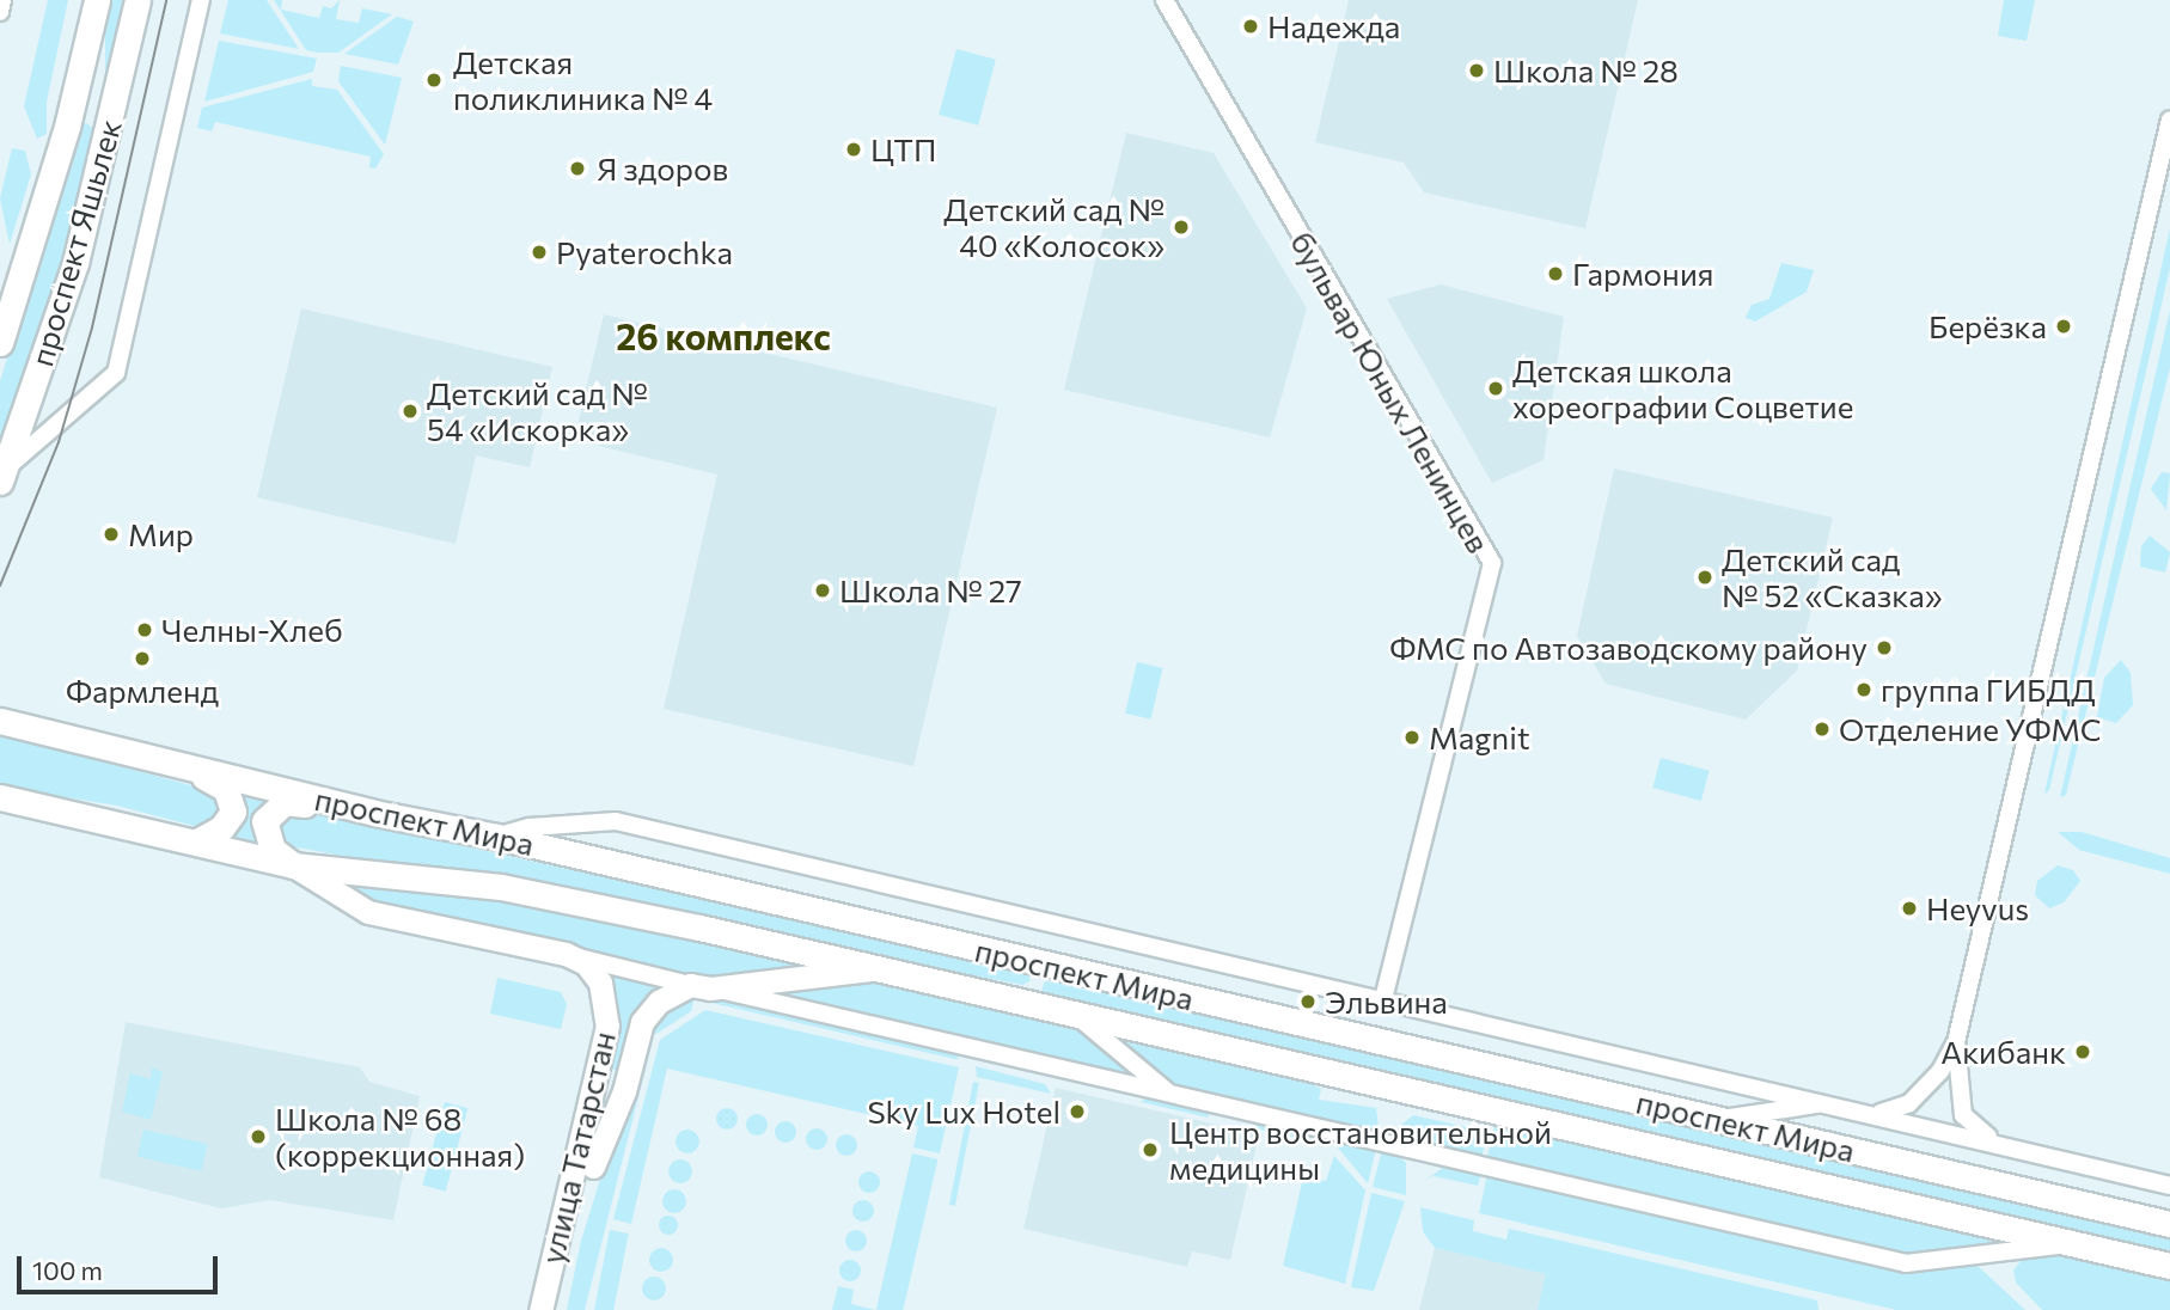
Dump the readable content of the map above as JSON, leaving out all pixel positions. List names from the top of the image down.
{
  "streets": {
    "main road": ["проспект Яшьлек", "проспект Мира"],
    "street": ["бульвар Юных Ленинцев", "улица Татарстан"]
  },
  "districts": ["26 комплекс"],
  "places": [
    "Надежда",
    "Школа № 28",
    "Детская поликлиника № 4",
    "ЦТП",
    "Я здоров",
    "Детский сад № 40 «Колосок»",
    "Pyaterochka",
    "Гармония",
    "Берёзка",
    "Детская школа хореографии Соцветие",
    "Детский сад № 54 «Искорка»",
    "Мир",
    "Детский сад № 52 «Сказка»",
    "Школа № 27",
    "Челны-Хлеб",
    "ФМС по Автозаводскому району",
    "Фармленд",
    "группа ГИБДД",
    "Отделение УФМС",
    "Magnit",
    "Heyvus",
    "Эльвина",
    "Акибанк",
    "Sky Lux Hotel",
    "Школа № 68 (коррекционная)",
    "Центр восстановительной медицины"
  ],
  "scale_bar": "100 m"
}
